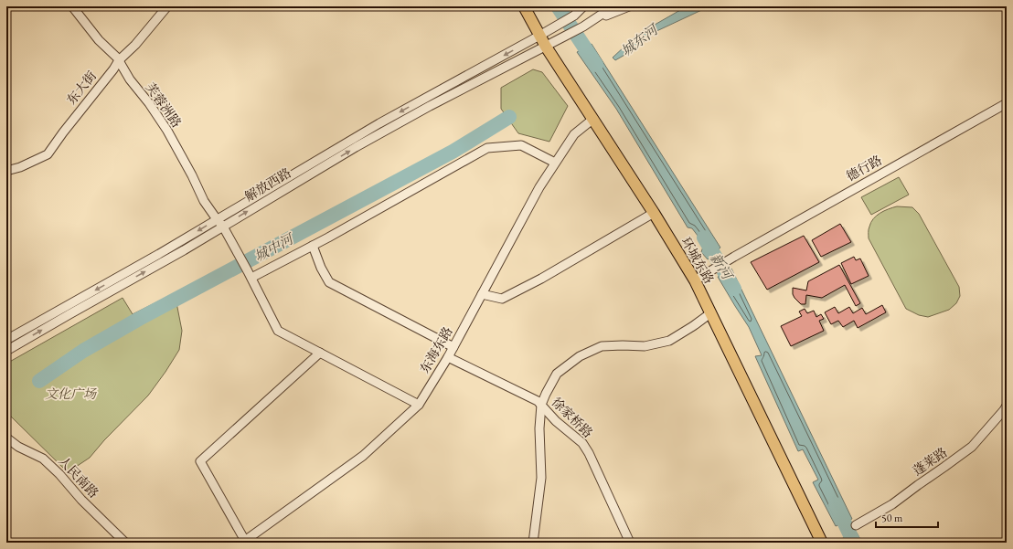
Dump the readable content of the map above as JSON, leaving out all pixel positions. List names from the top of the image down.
{
  "streets": {
    "main road": ["环城东路"],
    "street": [
      "东大街",
      "芙蓉洲路",
      "德行路",
      "解放西路",
      "东海东路",
      "徐家桥路",
      "蓬莱路",
      "人民南路"
    ]
  },
  "crossings": [
    ["东大街", "芙蓉洲路"],
    ["芙蓉洲路", "解放西路"],
    ["芙蓉洲路", "东海东路"],
    ["德行路", "环城东路"],
    ["解放西路", "环城东路"],
    ["环城东路", "东海东路"],
    ["东海东路", "徐家桥路"]
  ],
  "water": ["城东河", "城中河", "新河"],
  "parks": ["文化广场"],
  "scale_bar": "50 m"
}
